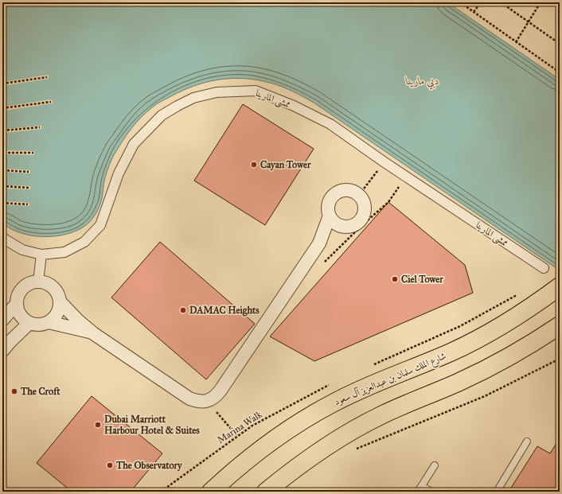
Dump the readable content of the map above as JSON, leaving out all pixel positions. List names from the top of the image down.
{
  "streets": {
    "main road": ["شارع الملك سلمان بن عبدالعزيز آل سعود"],
    "street": ["ممشى المارينا"],
    "path": ["Marina Walk"]
  },
  "water": ["دبي مارينا"],
  "places": [
    "Cayan Tower",
    "Ciel Tower",
    "DAMAC Heights",
    "The Croft",
    "Dubai Marriott Harbour Hotel & Suites",
    "The Observatory"
  ]
}
